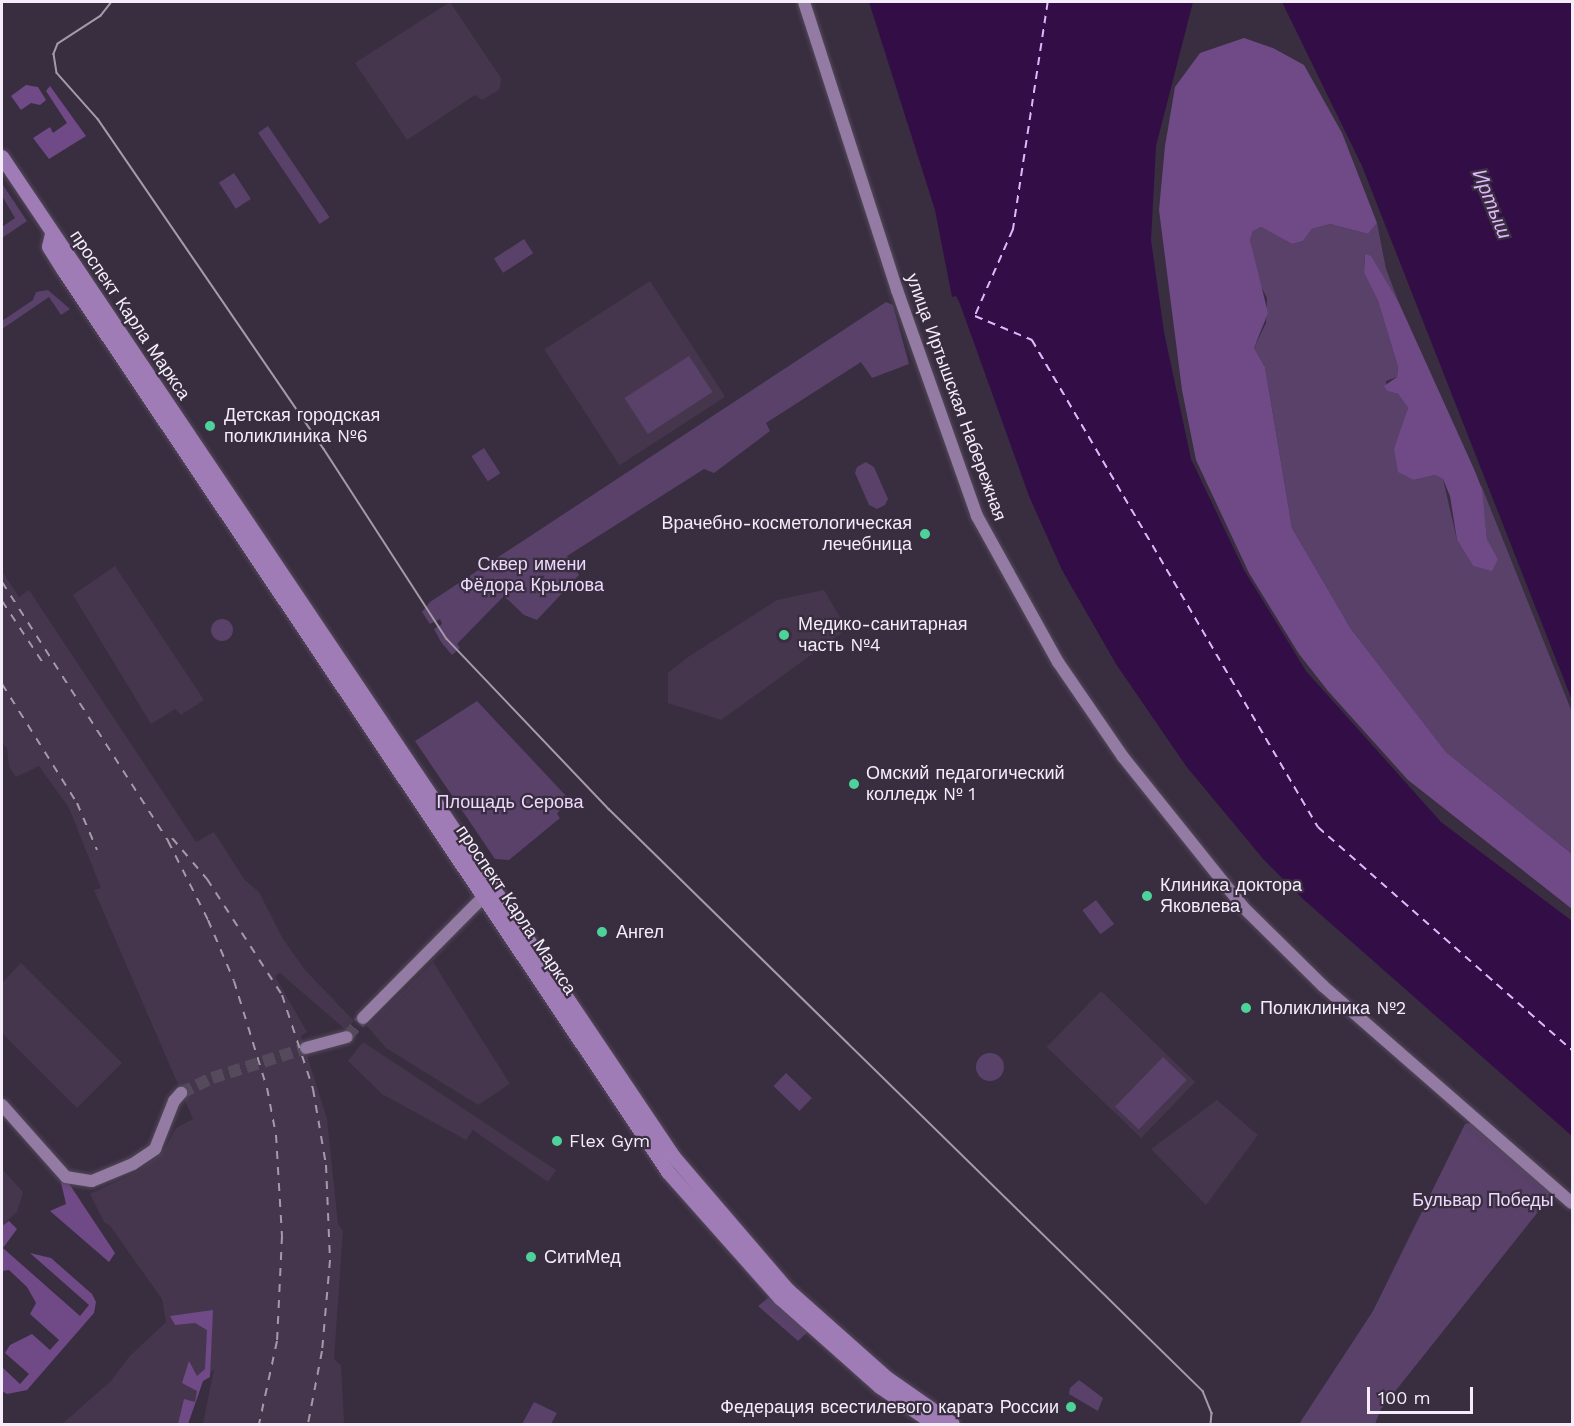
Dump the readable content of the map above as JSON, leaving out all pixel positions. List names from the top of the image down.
{
  "streets": {
    "main road": ["проспект Карла Маркса", "улица Иртышская Набережная"]
  },
  "water": ["Иртыш"],
  "parks": ["Сквер имени Фёдора Крылова", "Площадь Серова", "Бульвар Победы"],
  "places": [
    "Детская городская поликлиника №6",
    "Врачебно-косметологическая лечебница",
    "Медико-санитарная часть №4",
    "Омский педагогический колледж № 1",
    "Клиника доктора Яковлева",
    "Ангел",
    "Поликлиника №2",
    "Flex Gym",
    "СитиМед",
    "Федерация всестилевого каратэ России"
  ],
  "scale_bar": "100 m"
}
